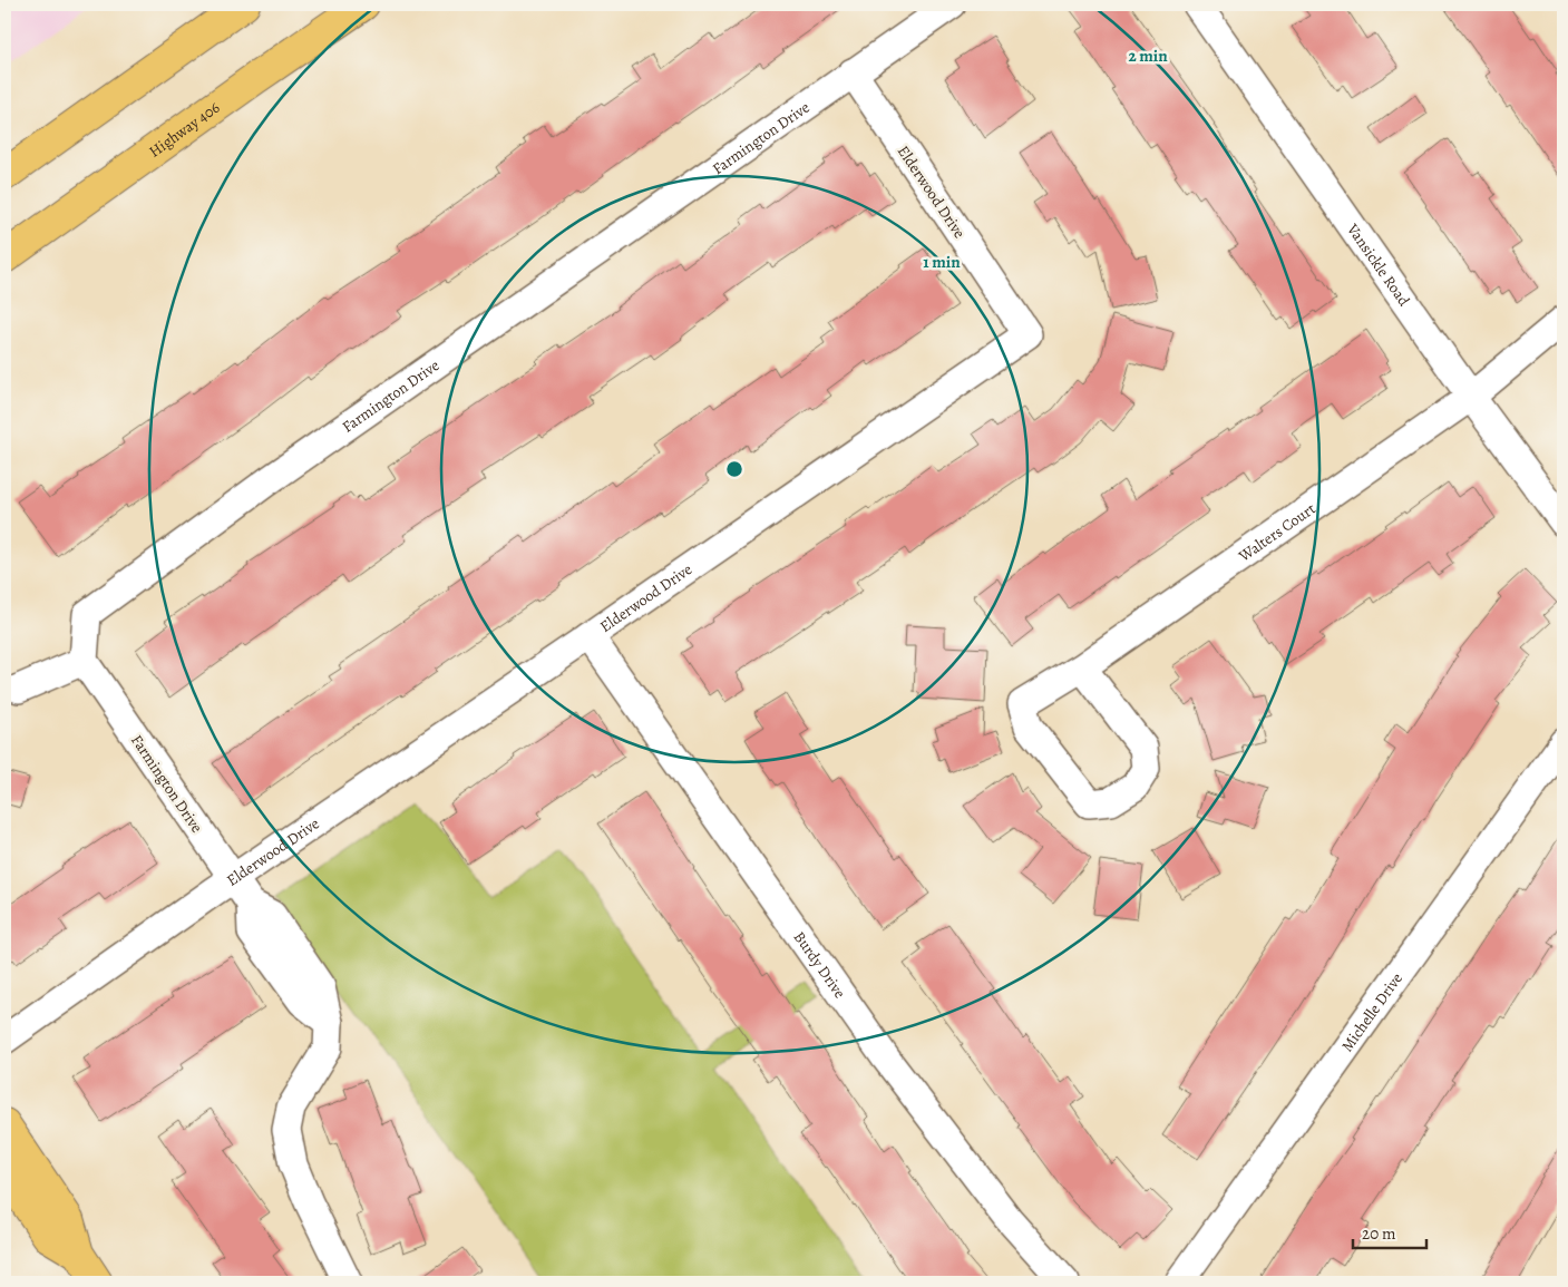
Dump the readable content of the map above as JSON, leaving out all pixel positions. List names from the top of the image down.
{
  "streets": {
    "main road": ["Highway 406"],
    "street": [
      "Farmington Drive",
      "Elderwood Drive",
      "Vansickle Road",
      "Walters Court",
      "Burdy Drive",
      "Michelle Drive"
    ]
  },
  "crossings": [
    ["Farmington Drive", "Elderwood Drive"],
    ["Elderwood Drive", "Burdy Drive"],
    ["Vansickle Road", "Walters Court"]
  ],
  "scale_bar": "20 m",
  "rings": ["2 min", "1 min"]
}
